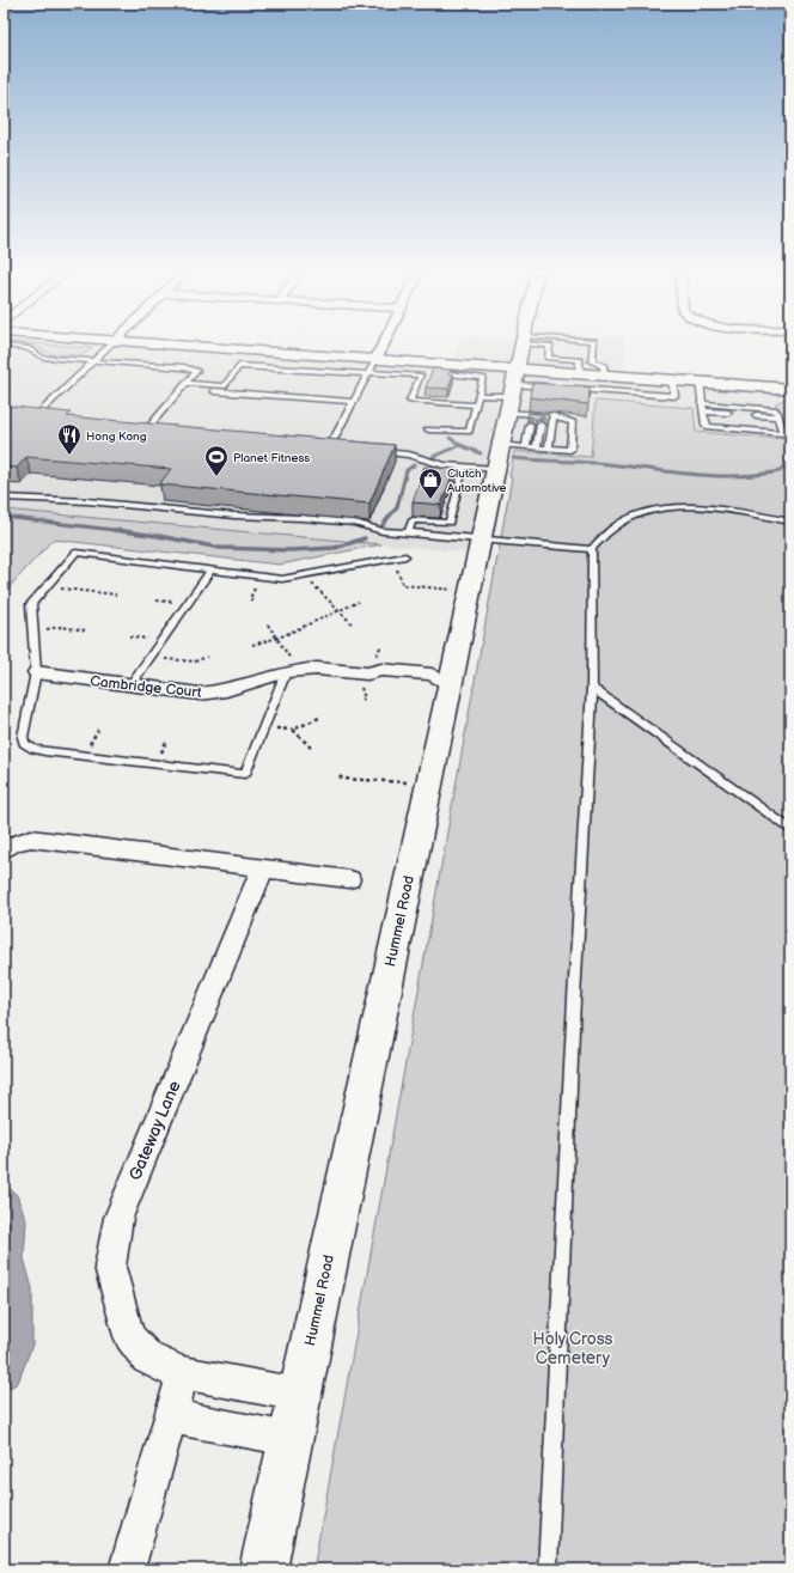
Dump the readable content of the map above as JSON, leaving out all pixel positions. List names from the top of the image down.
{
  "streets": {
    "street": ["Cambridge Court", "Hummel Road", "Gateway Lane"]
  },
  "crossings": [
    ["Cambridge Court", "Hummel Road"],
    ["Hummel Road", "Gateway Lane"]
  ],
  "parks": ["Holy Cross Cemetery"],
  "places": {
    "restaurant": ["Hong Kong"],
    "sports": ["Planet Fitness"],
    "shop": ["Clutch Automotive"]
  }
}
